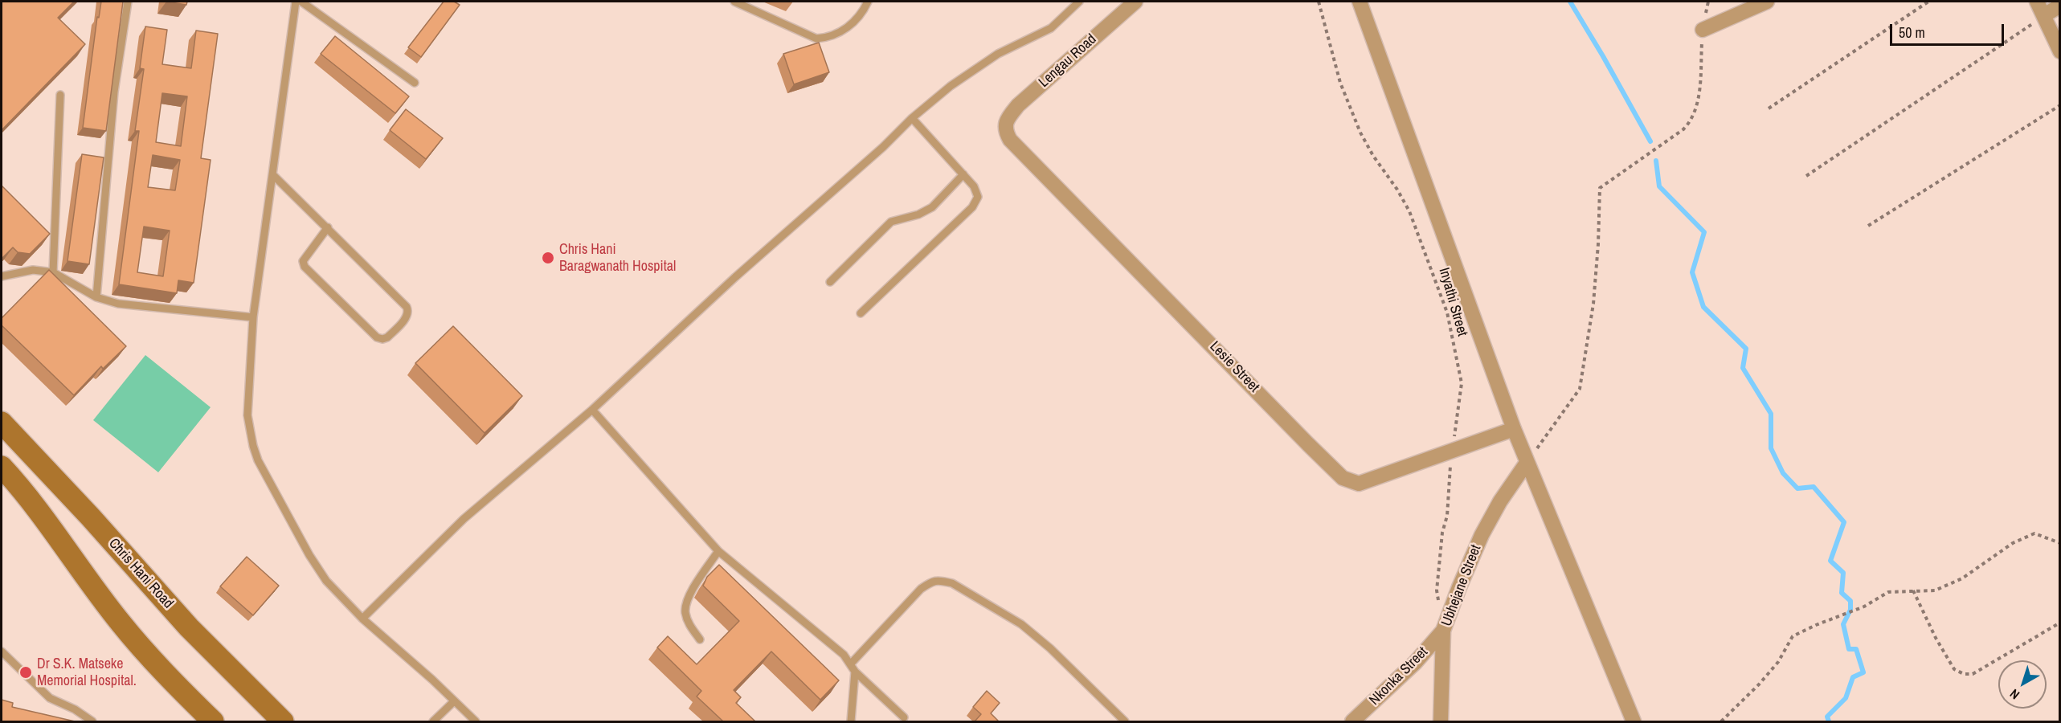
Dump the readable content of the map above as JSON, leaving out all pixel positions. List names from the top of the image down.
{
  "streets": {
    "main road": ["Chris Hani Road"],
    "street": [
      "Lengau Road",
      "Lesie Street",
      "Ubhejane Street",
      "Nkonka Street"
    ],
    "path": ["Inyathi Street"]
  },
  "crossings": [
    ["Lengau Road", "Lesie Street"],
    ["Inyathi Street", "Lesie Street"],
    ["Inyathi Street", "Ubhejane Street"],
    ["Inyathi Street", "Nkonka Street"],
    ["Ubhejane Street", "Nkonka Street"]
  ],
  "places": ["Chris Hani Baragwanath Hospital", "Dr S.K. Matseke Memorial Hospital."],
  "scale_bar": "50 m",
  "north": "bottom left"
}
